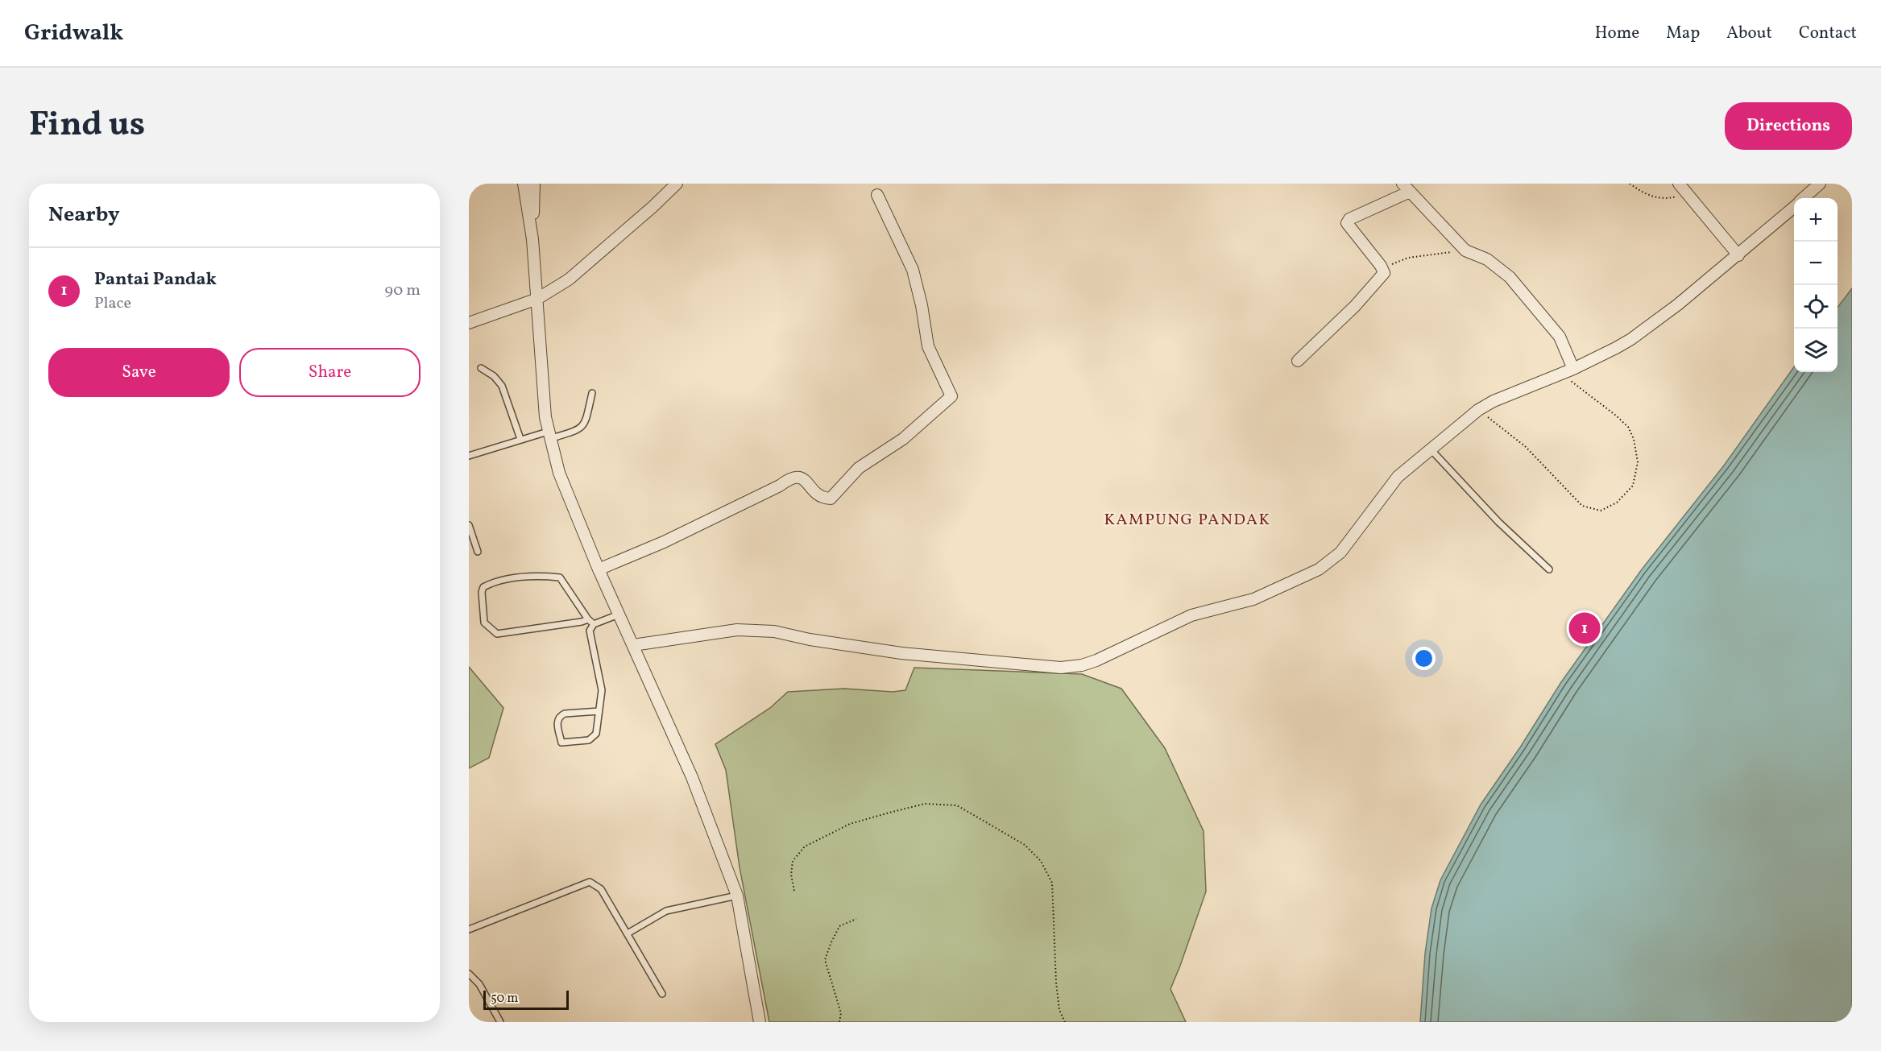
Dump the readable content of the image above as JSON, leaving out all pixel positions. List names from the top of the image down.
{
  "districts": ["KAMPUNG PANDAK"],
  "scale_bar": "50 m",
  "page": {
    "header": "Gridwalk",
    "nav": [
      "Home",
      "Map",
      "About",
      "Contact"
    ],
    "title": "Find us",
    "buttons": [
      "Directions",
      ["Save", "Share"]
    ],
    "heading": "Nearby",
    "map_buttons": ["+", "−"],
    "list": [
      {
        "mark": "1",
        "name": "Pantai Pandak",
        "note": "Place",
        "value": "90 m"
      }
    ],
    "pins": "1",
    "scale": "50 m"
  }
}
